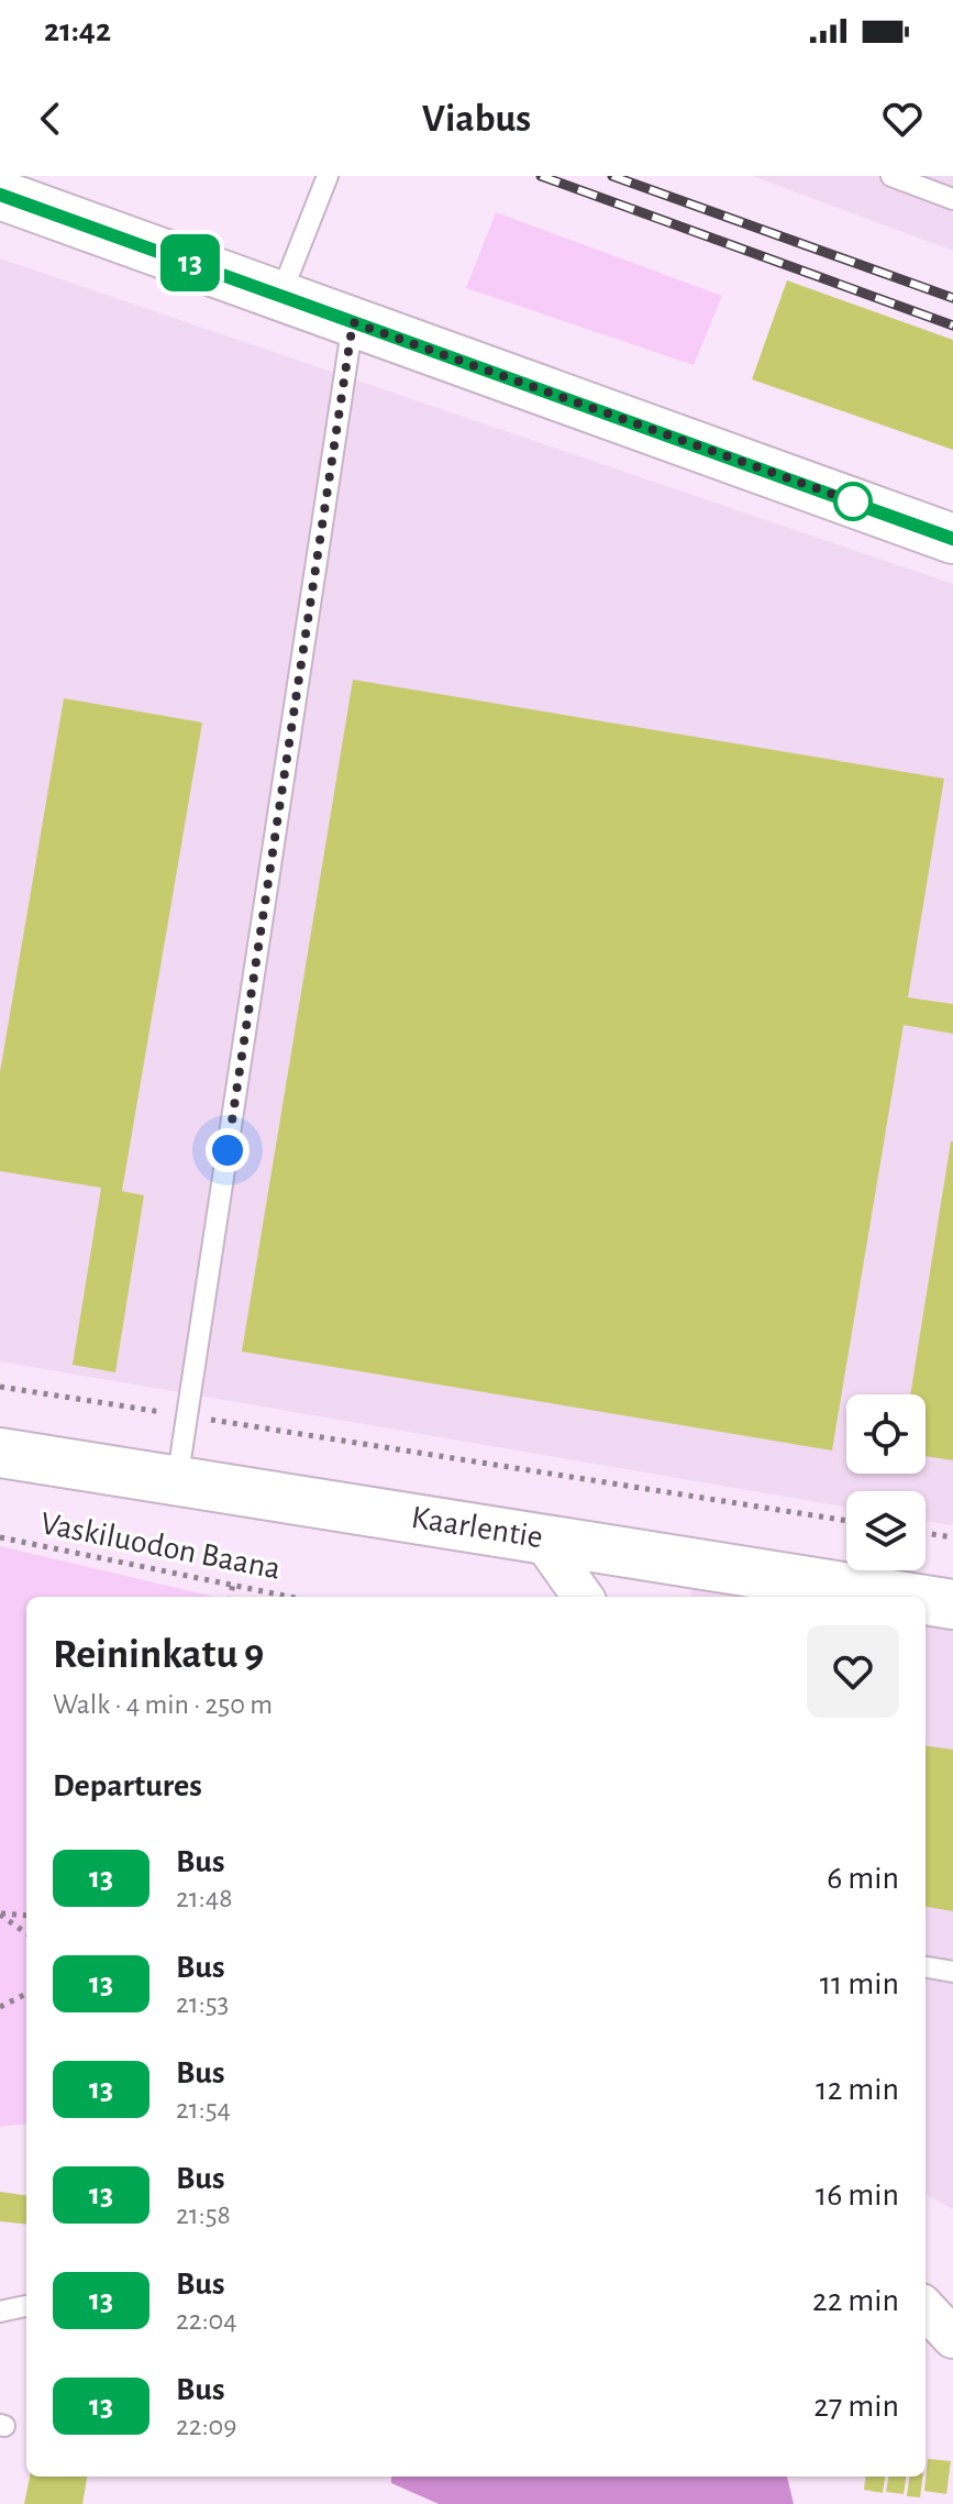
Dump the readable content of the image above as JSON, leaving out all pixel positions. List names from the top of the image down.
{
  "streets": {
    "main road": ["Kaarlentie"],
    "path": ["Vaskiluodon Baana"]
  },
  "lines": ["bus line 13"],
  "page": {
    "status": "21:42",
    "header": "Viabus",
    "on_map": "13",
    "heading": [
      ["Reininkatu 9", "Walk · 4 min · 250 m"],
      "Departures"
    ],
    "list": [
      {
        "mark": "13",
        "name": "Bus",
        "note": "21:48",
        "value": "6 min"
      },
      {
        "mark": "13",
        "name": "Bus",
        "note": "21:53",
        "value": "11 min"
      },
      {
        "mark": "13",
        "name": "Bus",
        "note": "21:54",
        "value": "12 min"
      },
      {
        "mark": "13",
        "name": "Bus",
        "note": "21:58",
        "value": "16 min"
      },
      {
        "mark": "13",
        "name": "Bus",
        "note": "22:04",
        "value": "22 min"
      },
      {
        "mark": "13",
        "name": "Bus",
        "note": "22:09",
        "value": "27 min"
      }
    ]
  }
}
